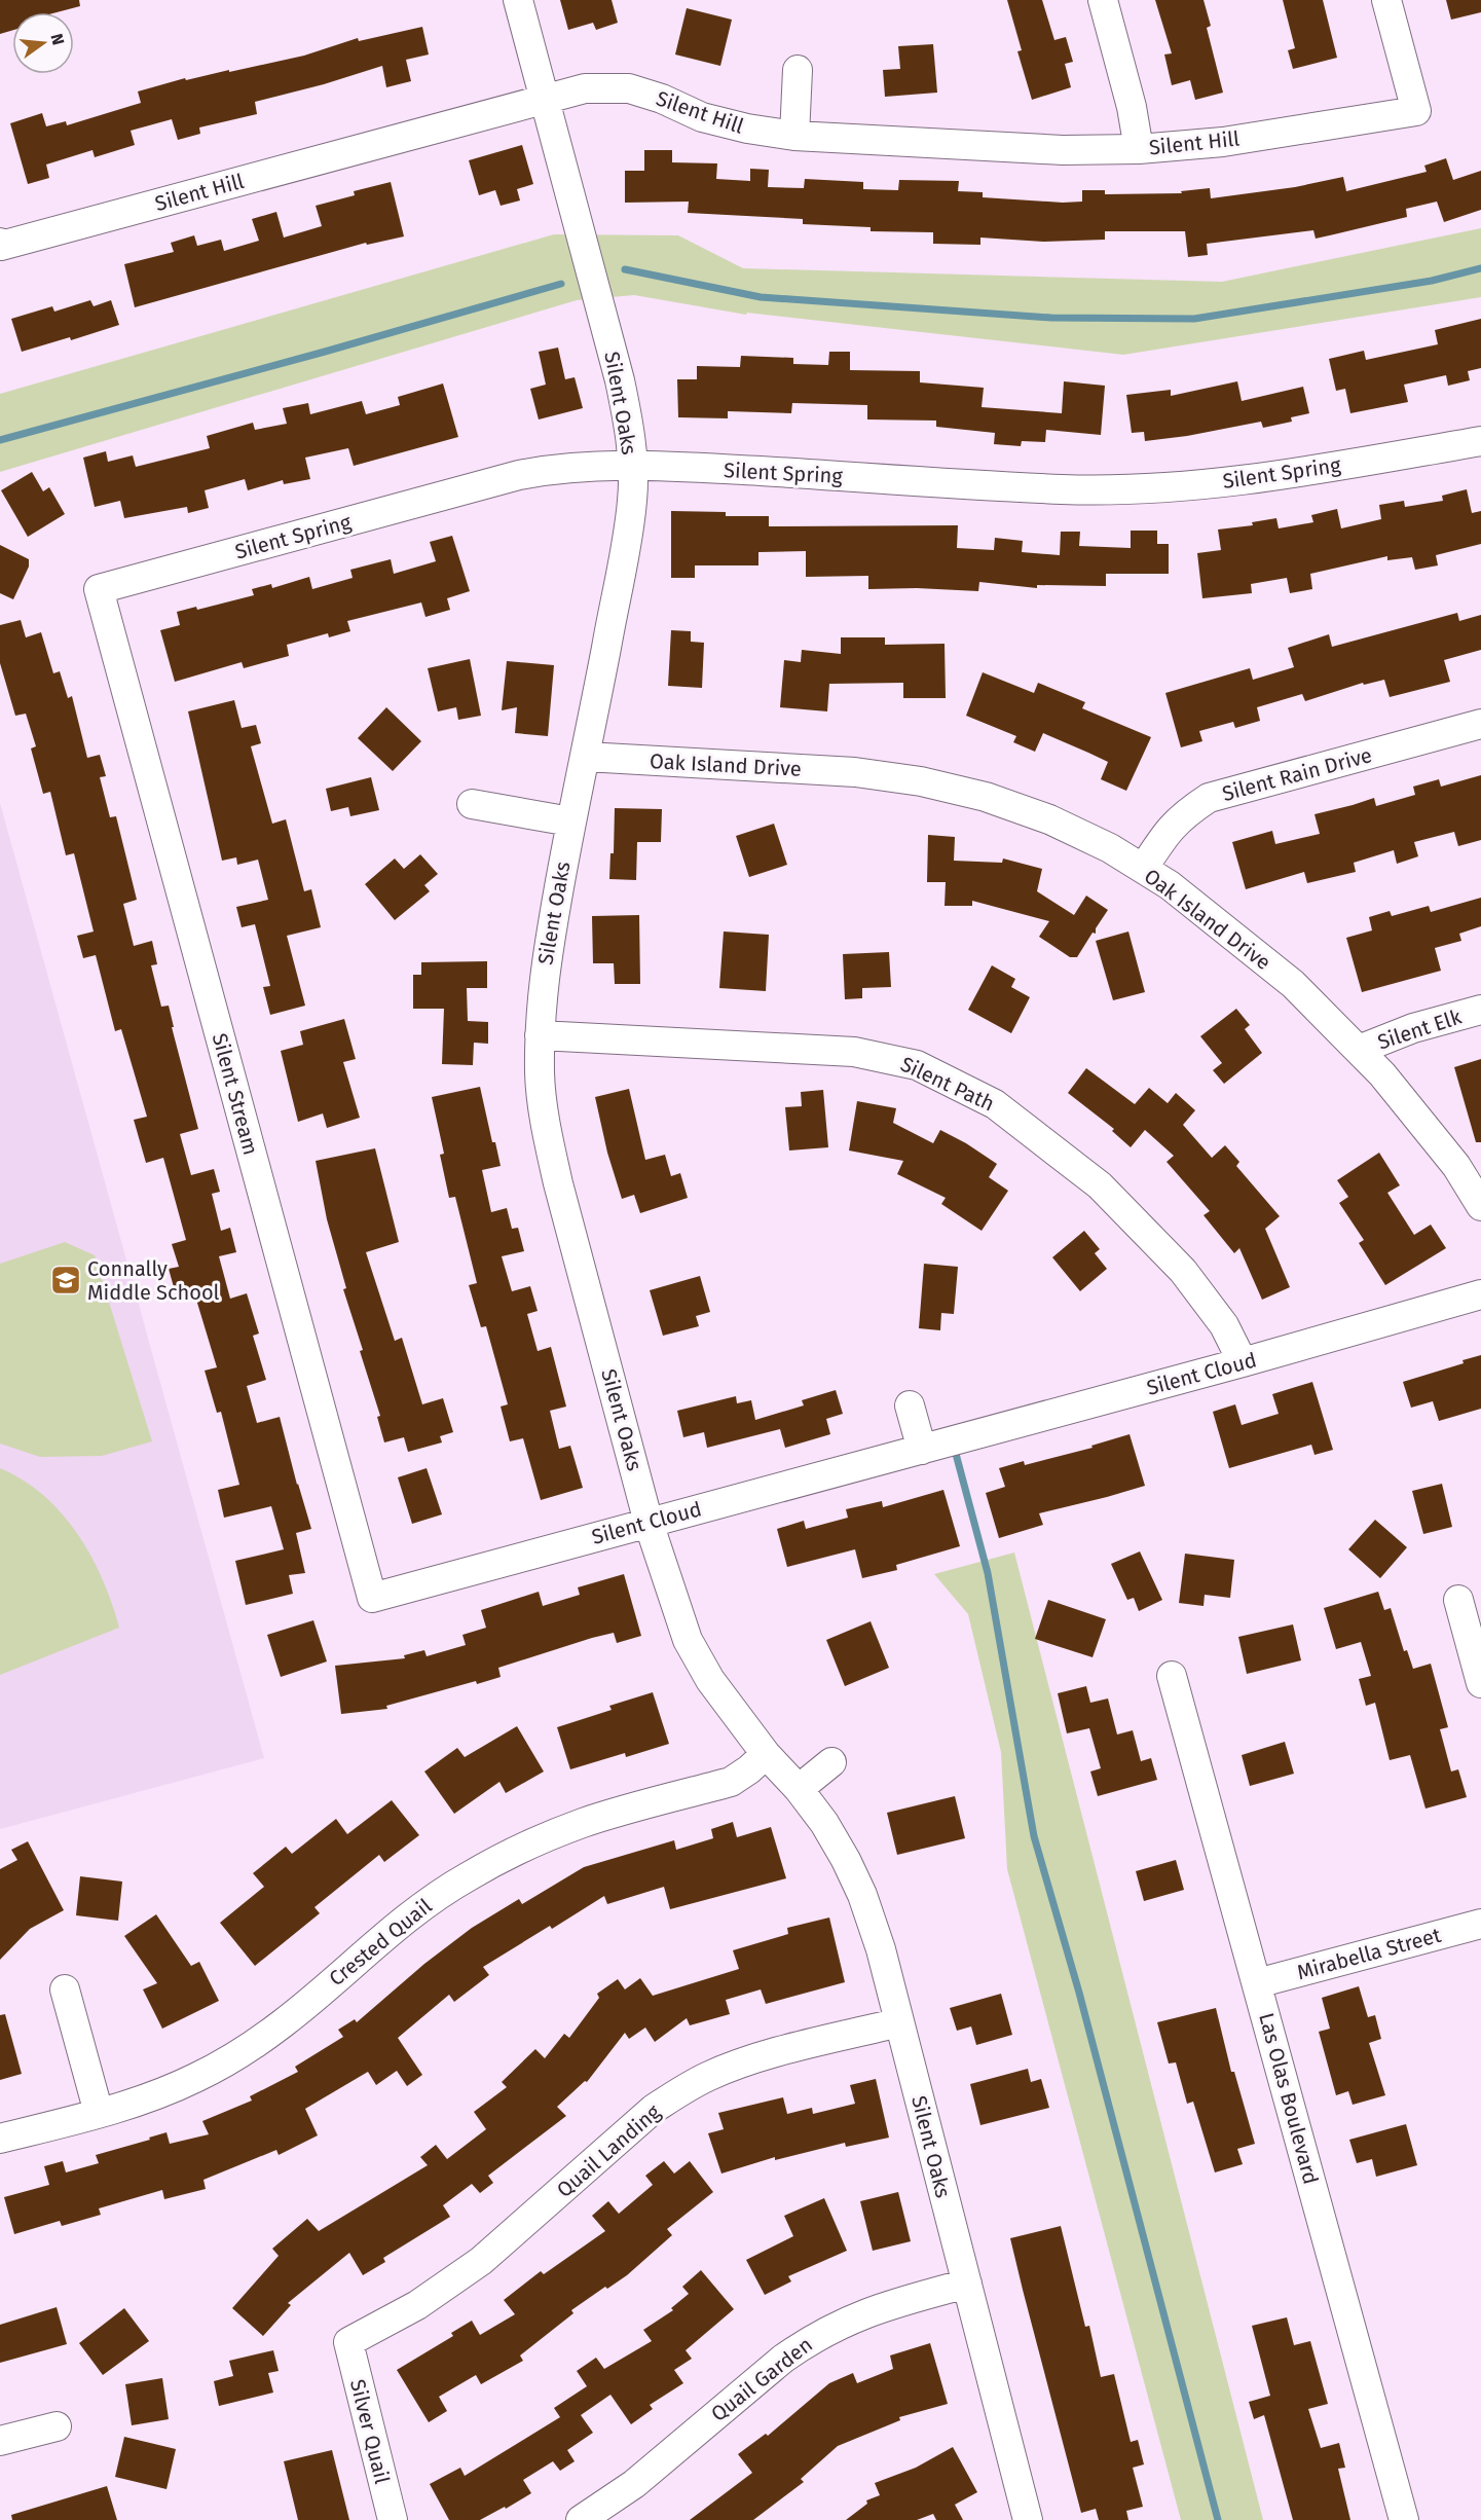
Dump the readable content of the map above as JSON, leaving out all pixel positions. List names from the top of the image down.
{
  "streets": {
    "street": [
      "Silent Hill",
      "Silent Oaks",
      "Silent Spring",
      "Oak Island Drive",
      "Silent Rain Drive",
      "Silent Elk",
      "Silent Path",
      "Silent Stream",
      "Silent Cloud",
      "Crested Quail",
      "Mirabella Street",
      "Las Olas Boulevard",
      "Quail Landing",
      "Quail Garden",
      "Silver Quail"
    ]
  },
  "crossings": [
    ["Silent Hill", "Silent Oaks"],
    ["Silent Oaks", "Silent Spring"],
    ["Silent Oaks", "Oak Island Drive"],
    ["Silent Oaks", "Silent Path"],
    ["Silent Oaks", "Silent Cloud"],
    ["Silent Oaks", "Crested Quail"],
    ["Silent Oaks", "Quail Landing"],
    ["Silent Oaks", "Quail Garden"],
    ["Silent Spring", "Silent Stream"],
    ["Oak Island Drive", "Silent Rain Drive"],
    ["Oak Island Drive", "Silent Elk"],
    ["Silent Path", "Silent Cloud"],
    ["Silent Stream", "Silent Cloud"],
    ["Mirabella Street", "Las Olas Boulevard"],
    ["Quail Landing", "Silver Quail"]
  ],
  "places": {
    "school or university": ["Connally Middle School"]
  },
  "north": "right"
}
